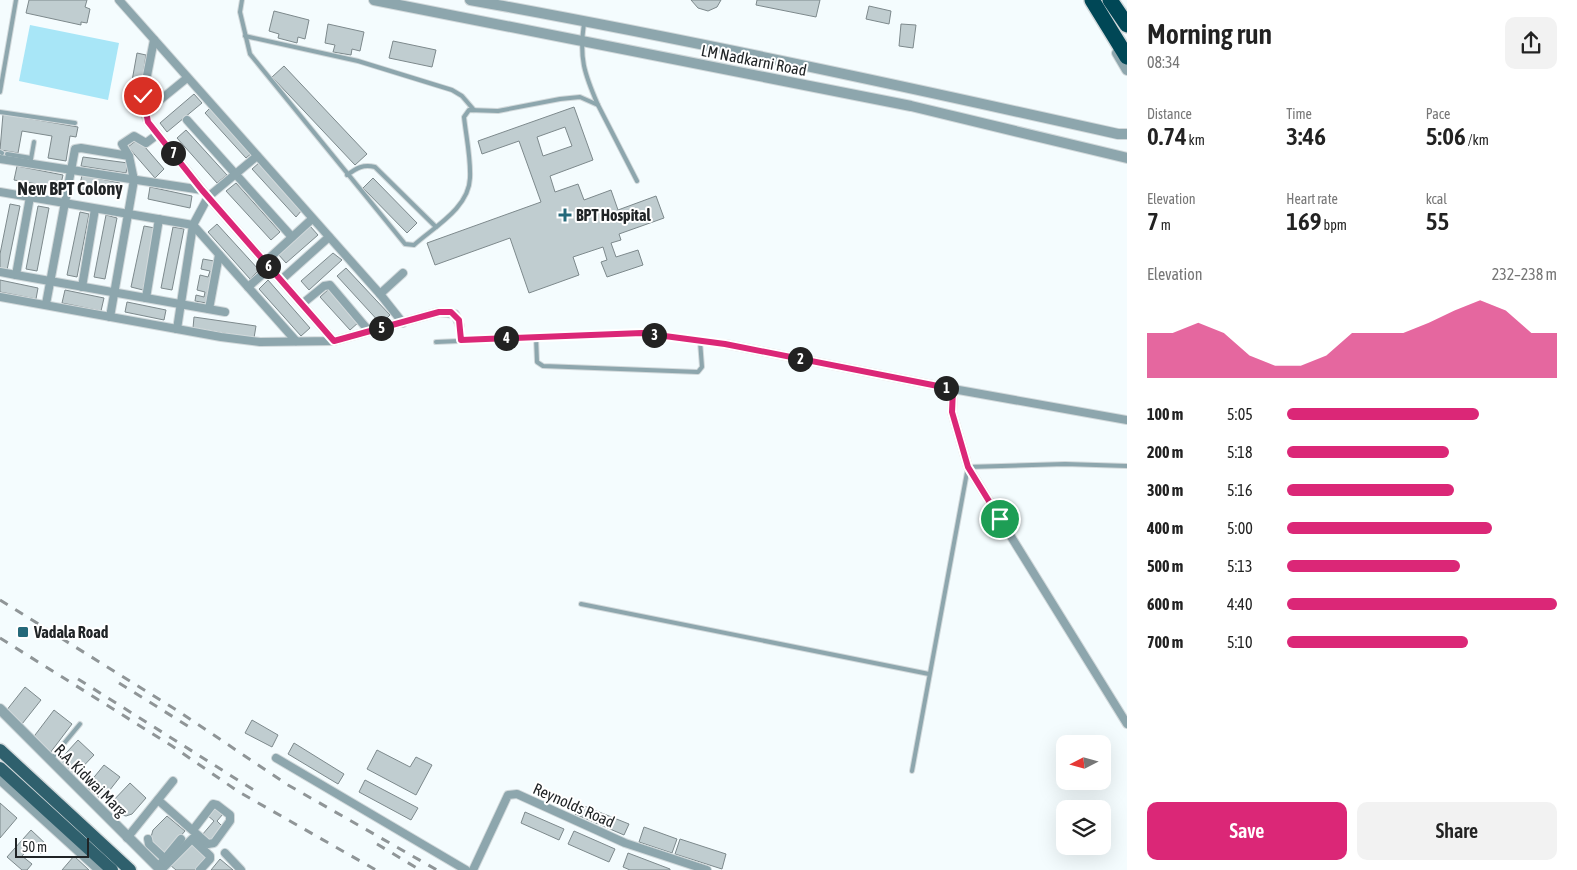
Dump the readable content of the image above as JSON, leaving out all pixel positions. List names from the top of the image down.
{
  "streets": {
    "street": ["LM Nadkarni Road", "R.A. Kidwai Marg", "Reynolds Road"]
  },
  "districts": ["New BPT Colony"],
  "places": {
    "health": ["BPT Hospital"],
    "transit": ["Vadala Road"]
  },
  "scale_bar": "50 m",
  "north": "left",
  "page": {
    "heading": ["Morning run", "08:34"],
    "stats": [
      ["Distance", "0.74 km"],
      ["Time", "3:46"],
      ["Pace", "5:06 /km"],
      ["Elevation", "7 m"],
      ["Heart rate", "169 bpm"],
      ["kcal", "55"]
    ],
    "pins": [
      "7",
      "6",
      "5",
      "3",
      "4",
      "2",
      "1"
    ],
    "chart": ["Elevation", "232–238 m"],
    "list": [
      {
        "name": "100 m",
        "note": "5:05"
      },
      {
        "name": "200 m",
        "note": "5:18"
      },
      {
        "name": "300 m",
        "note": "5:16"
      },
      {
        "name": "400 m",
        "note": "5:00"
      },
      {
        "name": "500 m",
        "note": "5:13"
      },
      {
        "name": "600 m",
        "note": "4:40"
      },
      {
        "name": "700 m",
        "note": "5:10"
      }
    ],
    "buttons": ["Save", "Share"],
    "scale": "50 m"
  }
}
